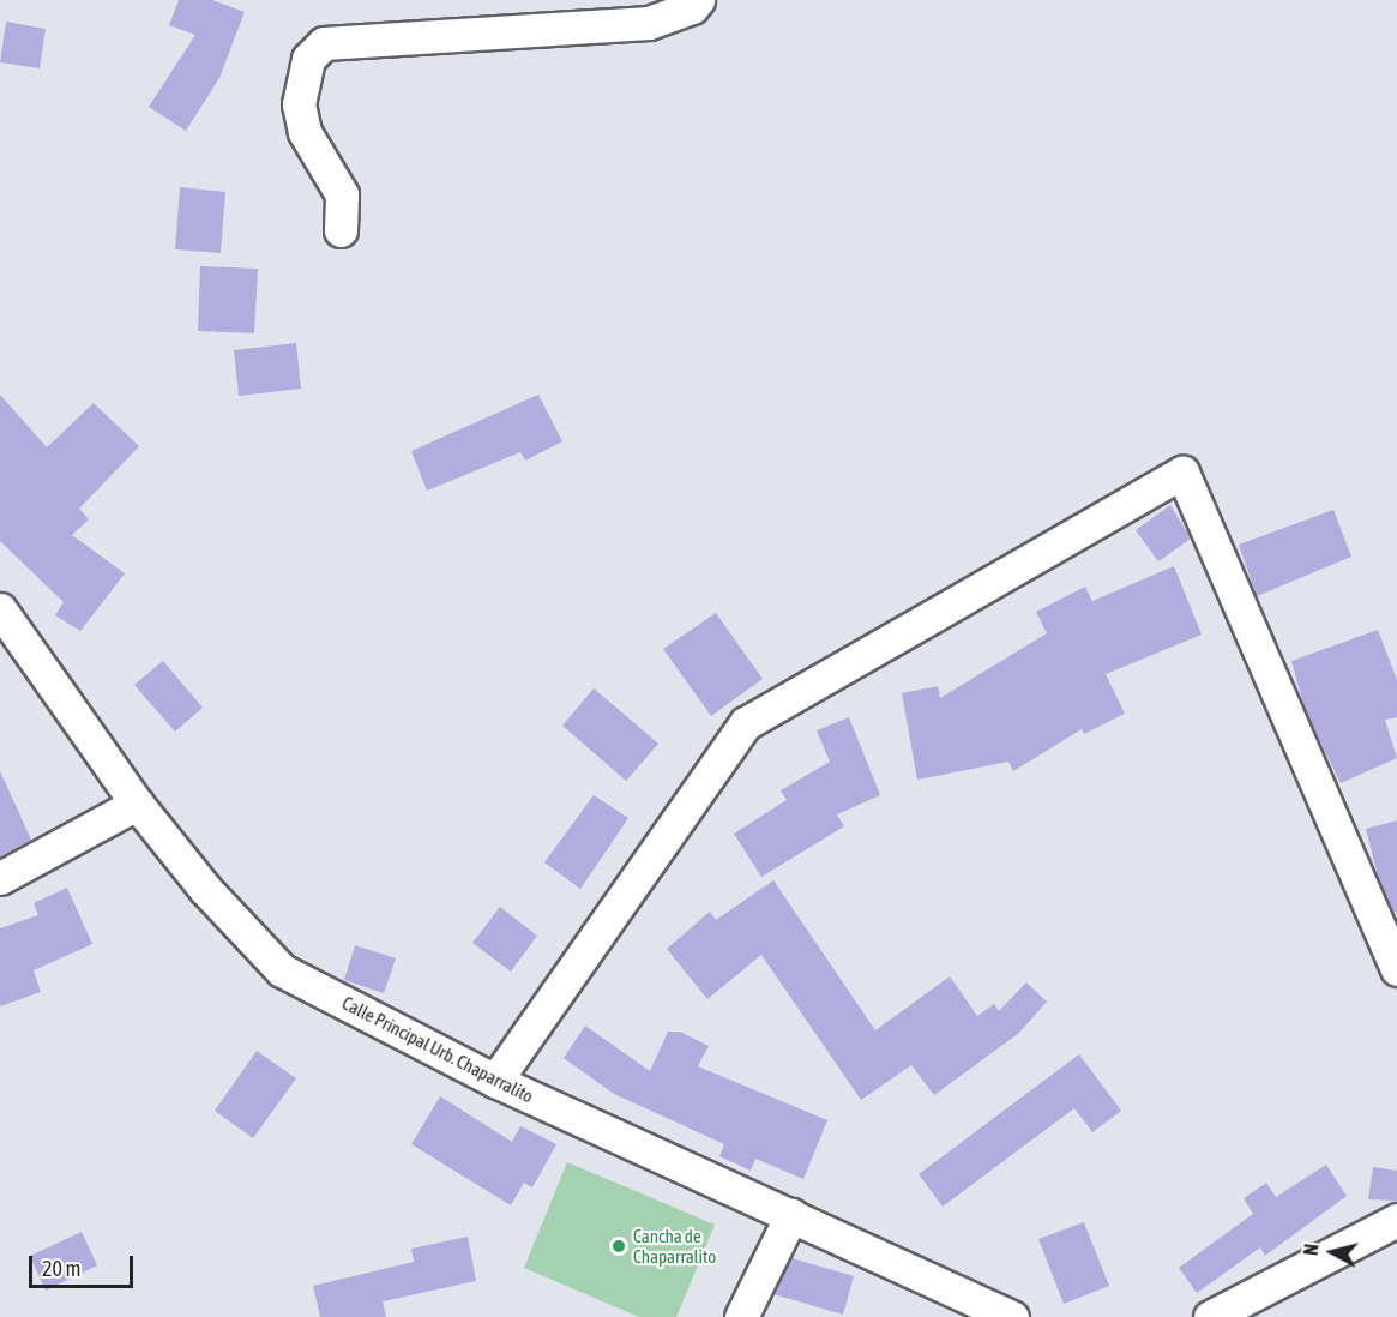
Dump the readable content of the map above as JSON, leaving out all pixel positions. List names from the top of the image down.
{
  "streets": {
    "street": ["Calle Principal Urb. Chaparralito"]
  },
  "places": ["Cancha de Chaparralito"],
  "scale_bar": "20 m",
  "north": "left"
}
